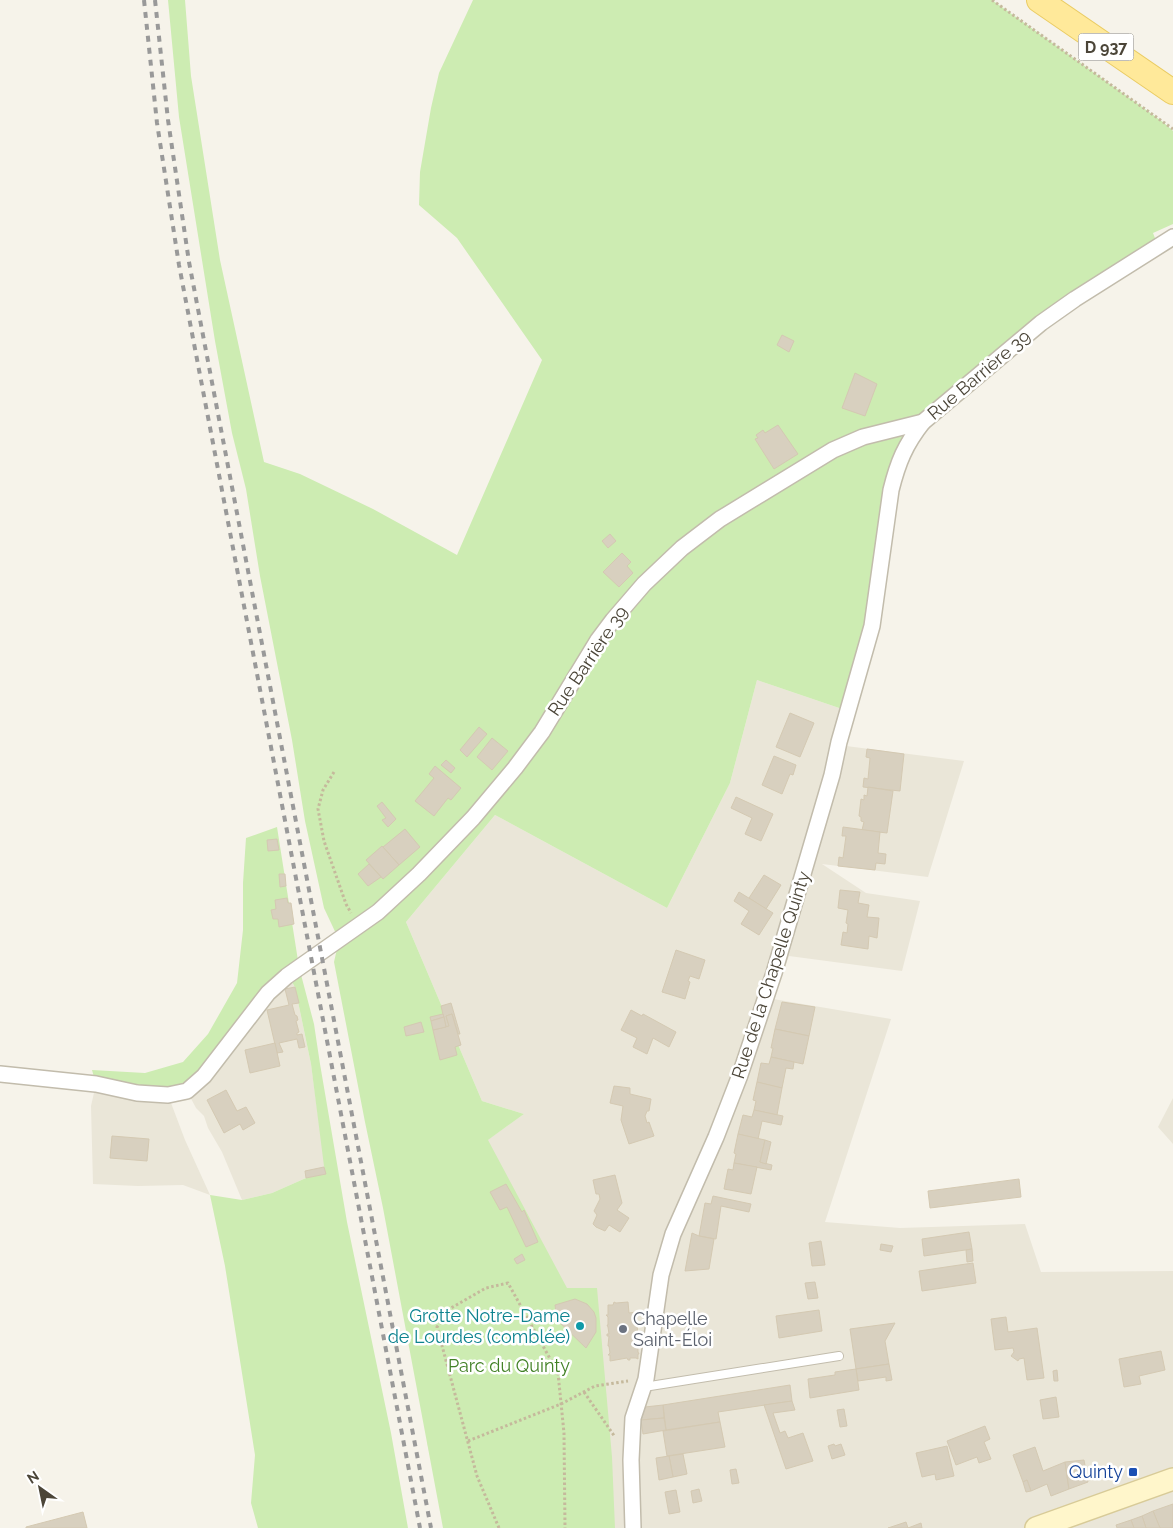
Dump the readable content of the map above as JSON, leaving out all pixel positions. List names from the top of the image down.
{
  "streets": {
    "main road": ["D 937"],
    "street": ["Rue Barrière 39", "Rue de la Chapelle Quinty"]
  },
  "crossings": [
    ["Rue Barrière 39", "Rue de la Chapelle Quinty"]
  ],
  "parks": ["Parc du Quinty"],
  "places": {
    "other": ["Grotte Notre-Dame de Lourdes (comblée)", "Chapelle Saint-Éloi"],
    "transit": ["Quinty"]
  },
  "north": "top left"
}
